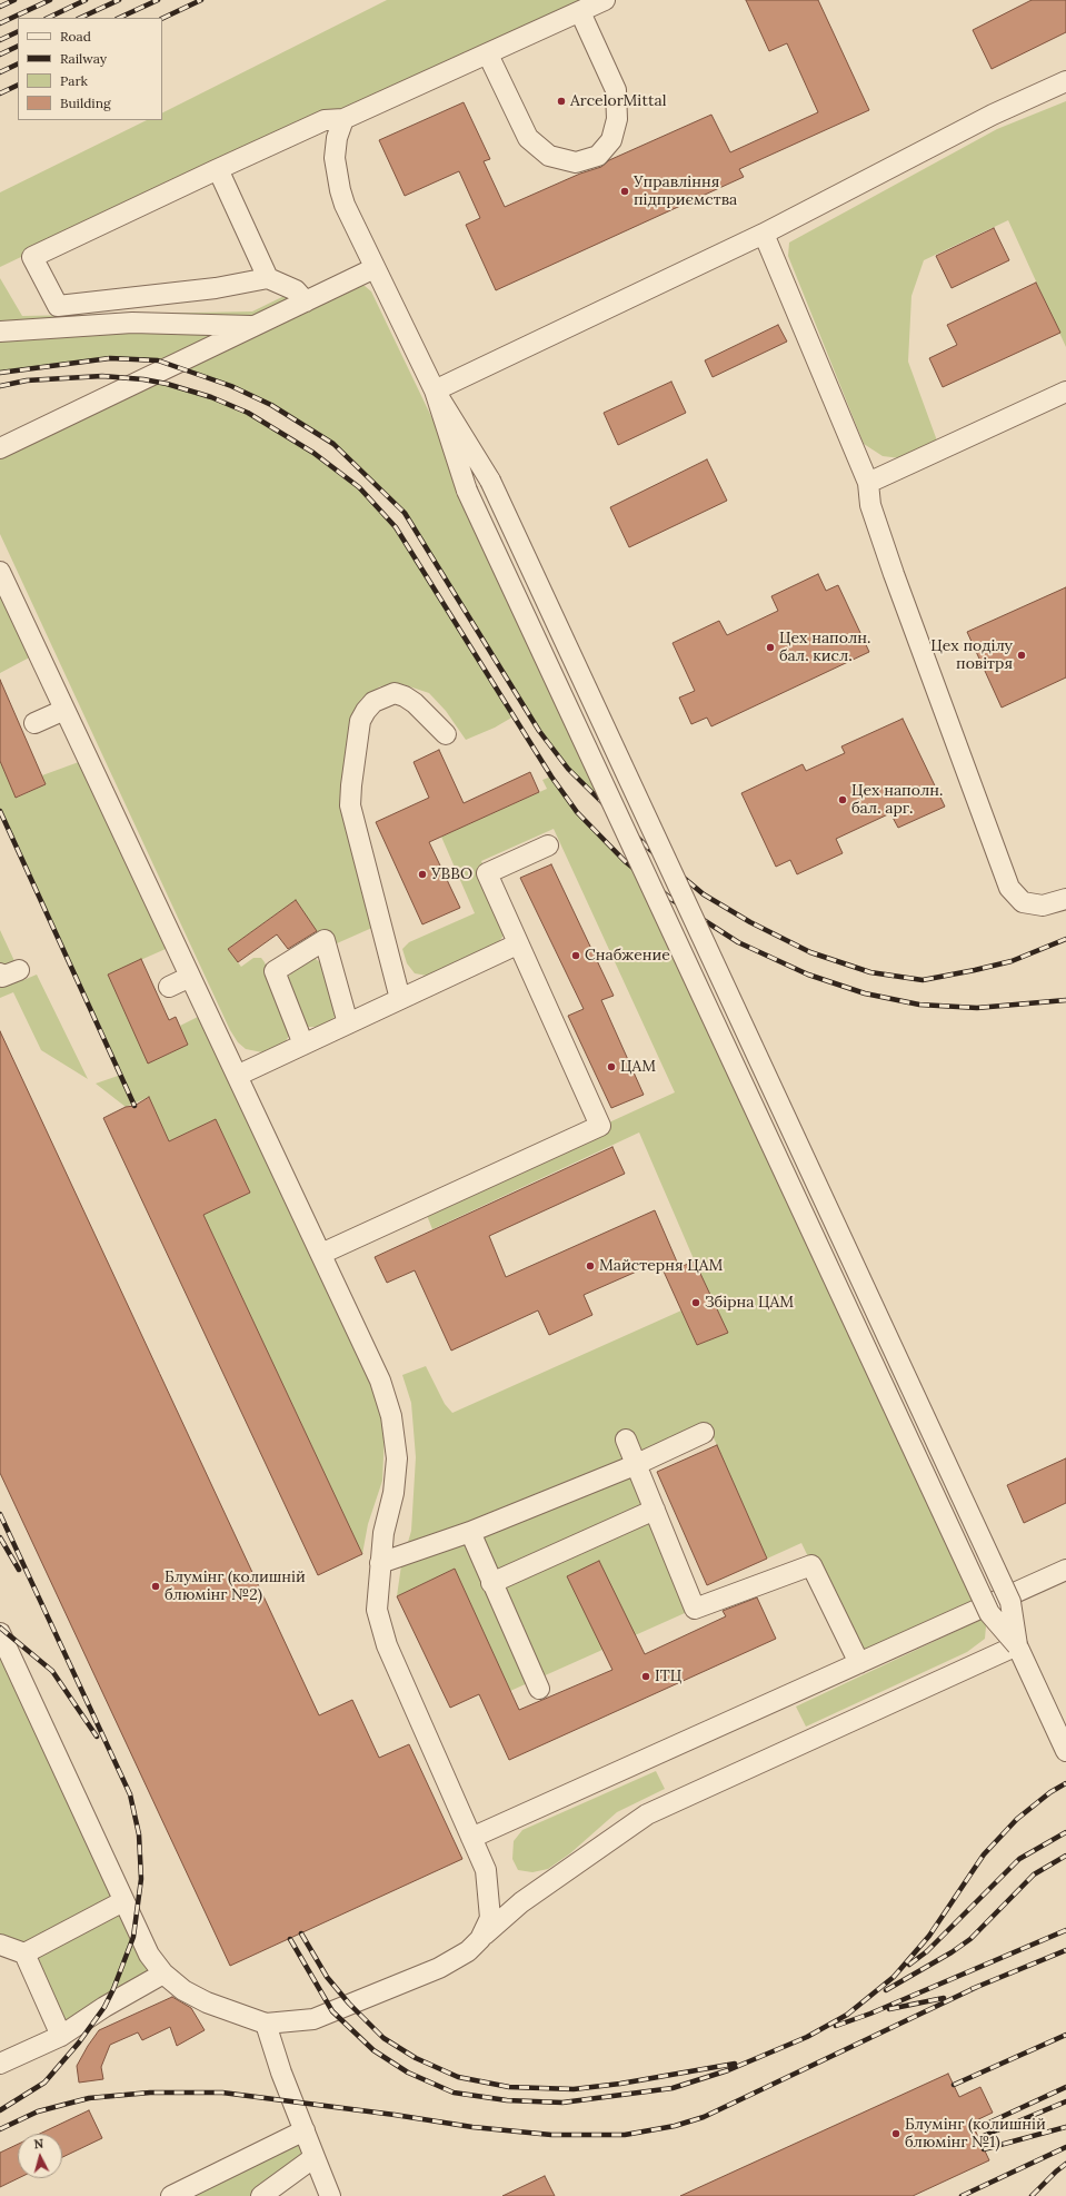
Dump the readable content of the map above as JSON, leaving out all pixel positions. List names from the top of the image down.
{
  "places": [
    "ArcelorMittal",
    "Управління підприємства",
    "Цех наполн. бал. кисл.",
    "Цех поділу повітря",
    "Цех наполн. бал. арг.",
    "УВВО",
    "Снабжение",
    "ЦАМ",
    "Майстерня ЦАМ",
    "Збірна ЦАМ",
    "Блумінг (колишній блюмінг №2)",
    "ІТЦ",
    "Блумінг (колишній блюмінг №1)"
  ],
  "legend": [
    "Road",
    "Railway",
    "Park",
    "Building"
  ],
  "north": "top"
}
